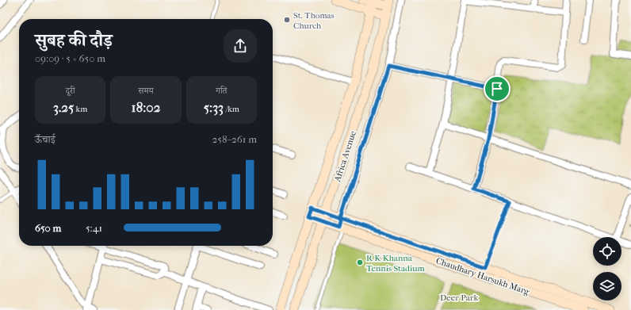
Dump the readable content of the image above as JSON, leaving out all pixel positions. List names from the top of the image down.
{
  "streets": {
    "main road": ["Africa Avenue", "Chaudhary Harsukh Marg"]
  },
  "crossings": [
    ["Africa Avenue", "Chaudhary Harsukh Marg"]
  ],
  "parks": ["Deer Park"],
  "places": ["St. Thomas Church", "R K Khanna Tennis Stadium"],
  "page": {
    "heading": ["सुबह की दौड़", "09:09 · 5 × 650 m"],
    "stats": [
      ["दूरी", "3.25 km"],
      ["समय", "18:02"],
      ["गति", "5:33 /km"]
    ],
    "chart": ["ऊँचाई", "258–261 m"],
    "list": [
      {
        "name": "650 m",
        "note": "5:41"
      }
    ]
  }
}
